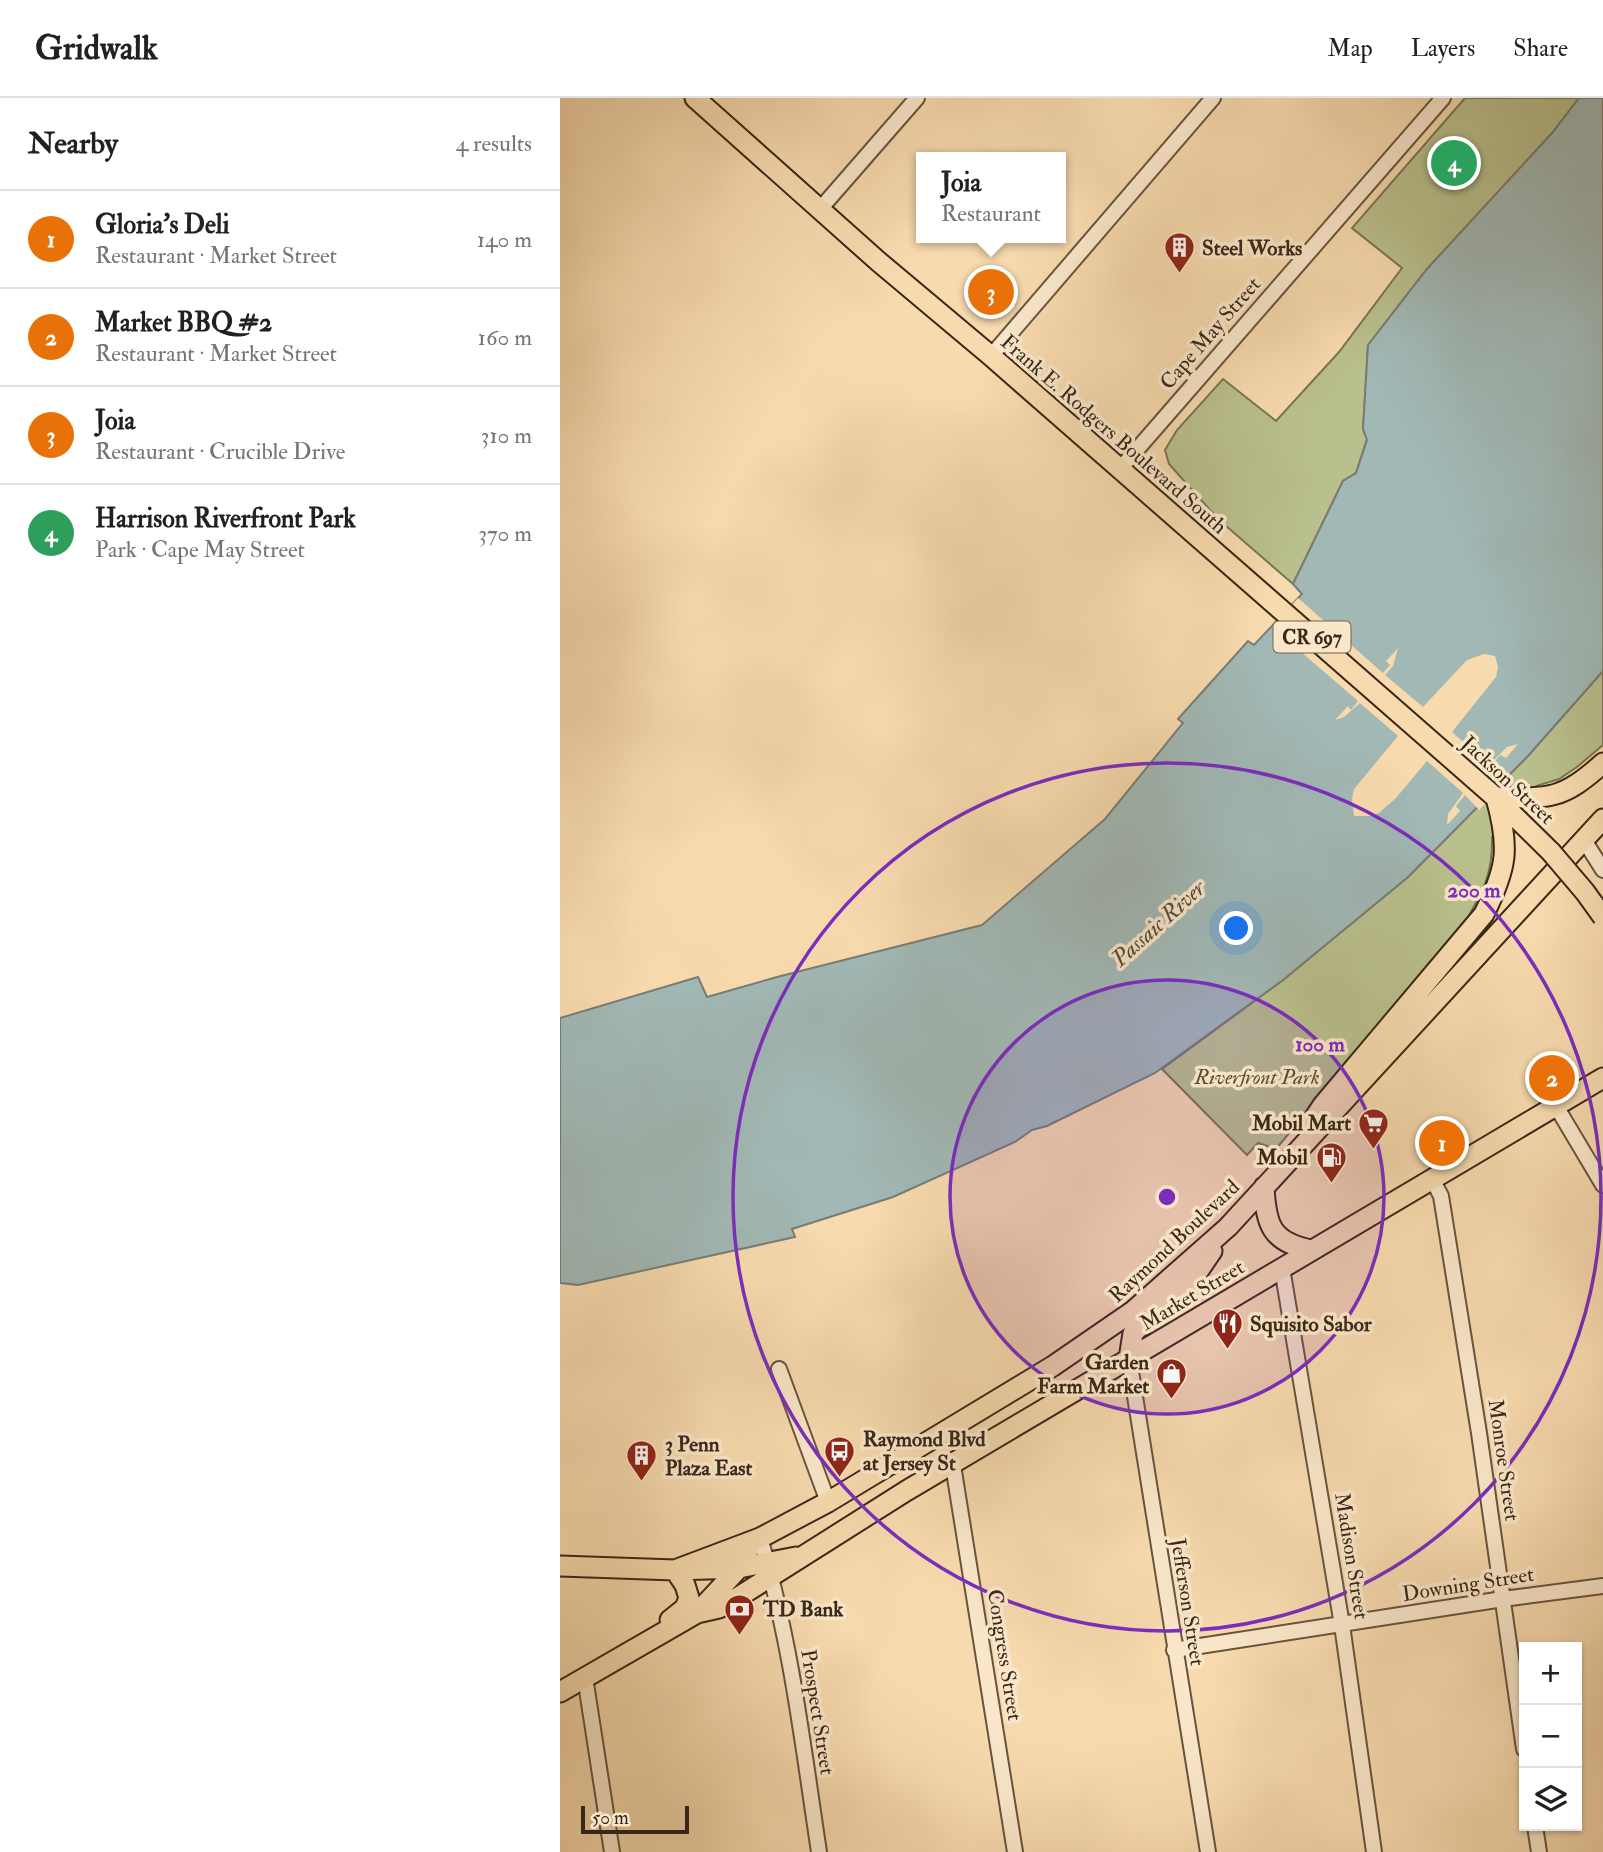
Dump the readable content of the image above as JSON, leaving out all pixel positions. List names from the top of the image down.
{
  "streets": {
    "main road": [
      "Frank E. Rodgers Boulevard South",
      "CR 697",
      "Jackson Street",
      "Raymond Boulevard",
      "Market Street"
    ],
    "street": [
      "Cape May Street",
      "Monroe Street",
      "Madison Street",
      "Downing Street",
      "Jefferson Street",
      "Congress Street",
      "Prospect Street"
    ]
  },
  "crossings": [
    ["Cape May Street", "Frank E. Rodgers Boulevard South"],
    ["Frank E. Rodgers Boulevard South", "CR 697"],
    ["Frank E. Rodgers Boulevard South", "Jackson Street"],
    ["Market Street", "Monroe Street"],
    ["Market Street", "Madison Street"],
    ["Market Street", "Jefferson Street"],
    ["Market Street", "Congress Street"],
    ["Market Street", "Prospect Street"],
    ["Monroe Street", "Downing Street"],
    ["Madison Street", "Downing Street"],
    ["Downing Street", "Jefferson Street"]
  ],
  "water": ["Passaic River"],
  "parks": ["Riverfront Park"],
  "places": {
    "building": ["Steel Works", "3 Penn Plaza East"],
    "supermarket": ["Mobil Mart"],
    "fuel station": ["Mobil"],
    "restaurant": ["Squisito Sabor"],
    "shop": ["Garden Farm Market"],
    "bus stop": ["Raymond Blvd at Jersey St"],
    "bank": ["TD Bank"]
  },
  "scale_bar": "50 m",
  "page": {
    "header": "Gridwalk",
    "nav": ["Map", "Layers", "Share"],
    "heading": ["Nearby", "4 results"],
    "pins": [
      "4",
      "3",
      "2",
      "1"
    ],
    "popup": ["Joia", "Restaurant"],
    "list": [
      {
        "mark": "1",
        "name": "Gloria's Deli",
        "note": "Restaurant · Market Street",
        "value": "140 m"
      },
      {
        "mark": "2",
        "name": "Market BBQ #2",
        "note": "Restaurant · Market Street",
        "value": "160 m"
      },
      {
        "mark": "3",
        "name": "Joia",
        "note": "Restaurant · Crucible Drive",
        "value": "310 m"
      },
      {
        "mark": "4",
        "name": "Harrison Riverfront Park",
        "note": "Park · Cape May Street",
        "value": "370 m"
      }
    ],
    "map_buttons": ["+", "−"],
    "scale": "50 m"
  },
  "rings": ["200 m", "100 m"]
}
